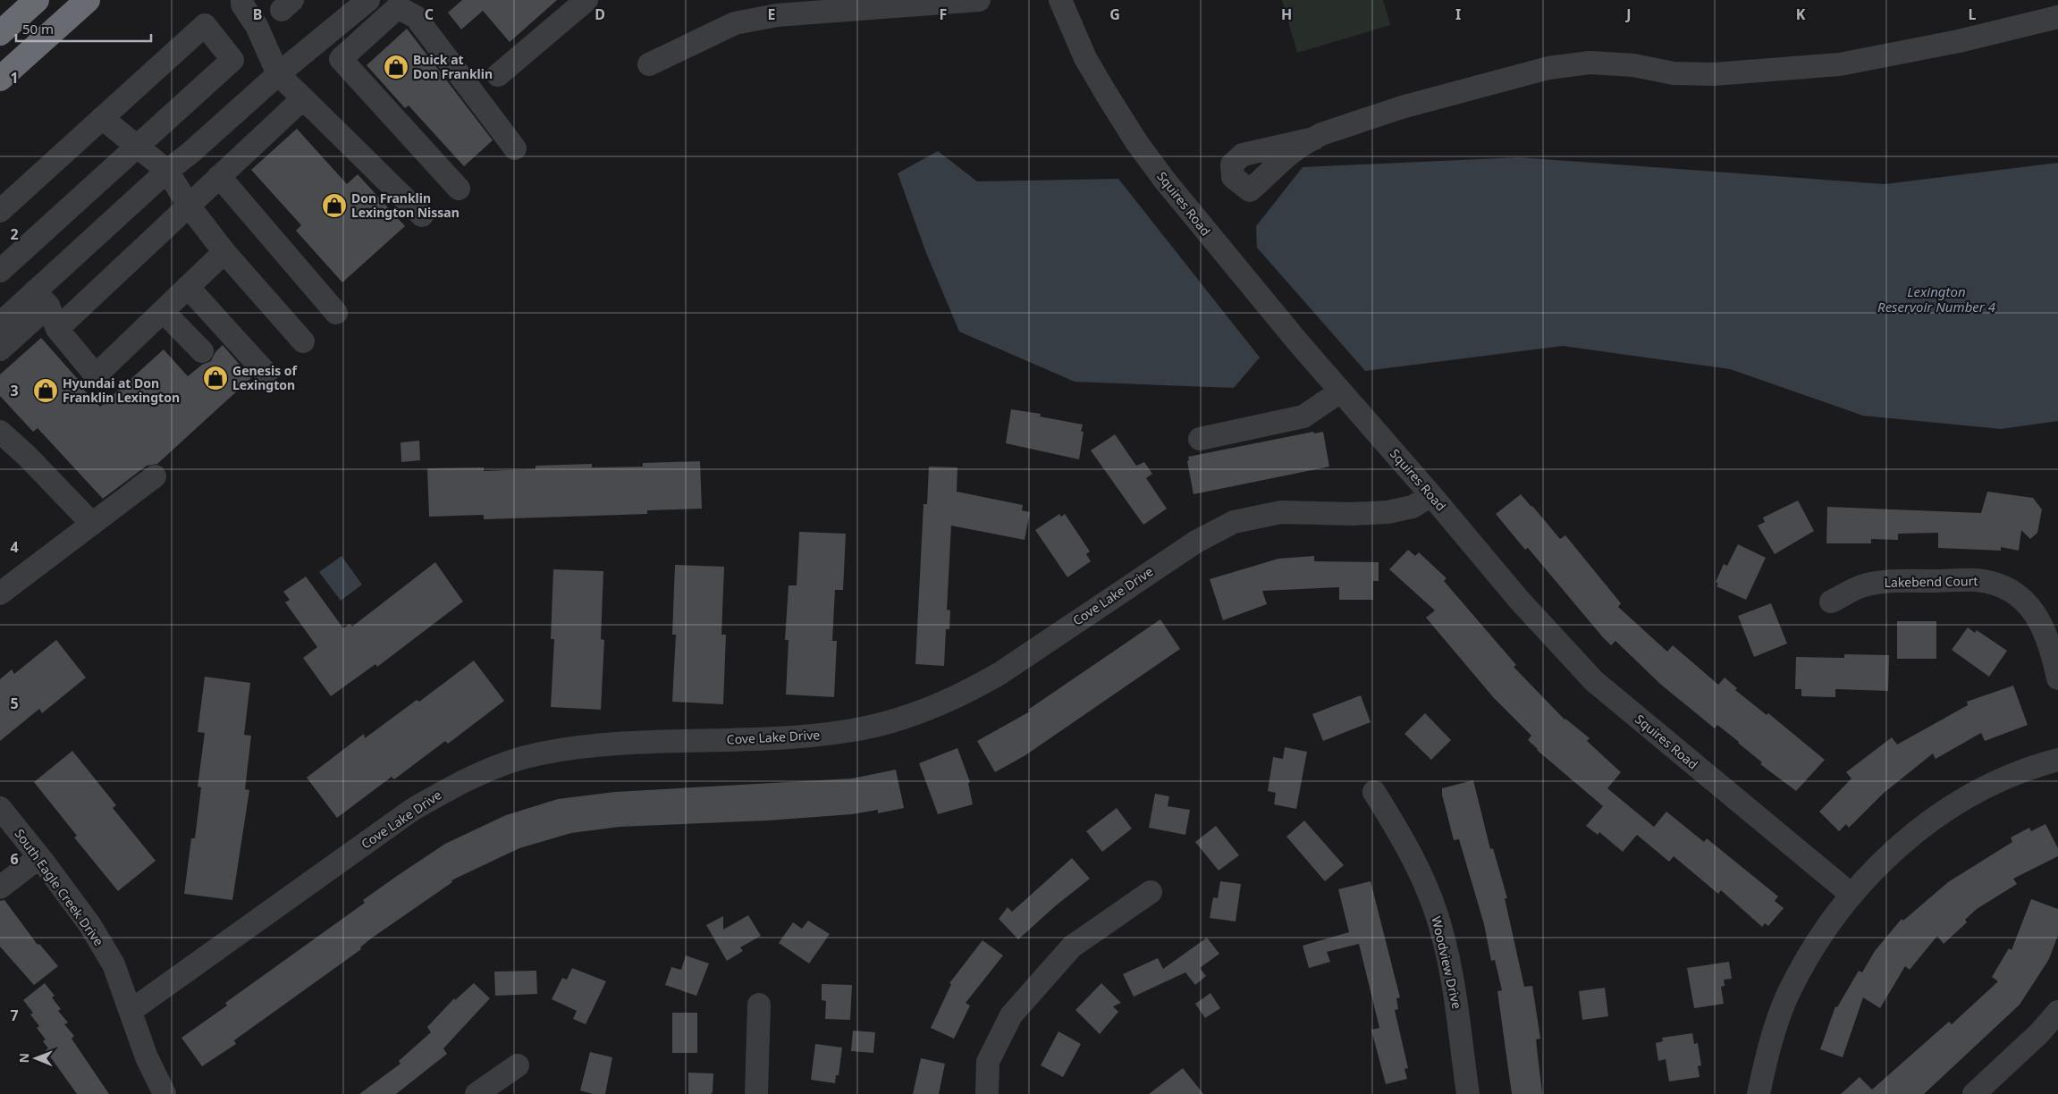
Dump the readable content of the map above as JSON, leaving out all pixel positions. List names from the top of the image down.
{
  "streets": {
    "street": [
      "Squires Road",
      "Lakebend Court",
      "Cove Lake Drive",
      "South Eagle Creek Drive",
      "Woodview Drive"
    ]
  },
  "crossings": [
    ["Squires Road", "Cove Lake Drive"],
    ["Cove Lake Drive", "South Eagle Creek Drive"]
  ],
  "water": ["Lexington Reservoir Number 4"],
  "places": {
    "shop": [
      "Buick at Don Franklin",
      "Don Franklin Lexington Nissan",
      "Genesis of Lexington",
      "Hyundai at Don Franklin Lexington"
    ]
  },
  "scale_bar": "50 m",
  "north": "left",
  "grid": {
    "columns": [
      "B",
      "C",
      "D",
      "E",
      "F",
      "G",
      "H",
      "I",
      "J",
      "K",
      "L"
    ],
    "rows": [
      "1",
      "2",
      "3",
      "4",
      "5",
      "6",
      "7"
    ]
  }
}
